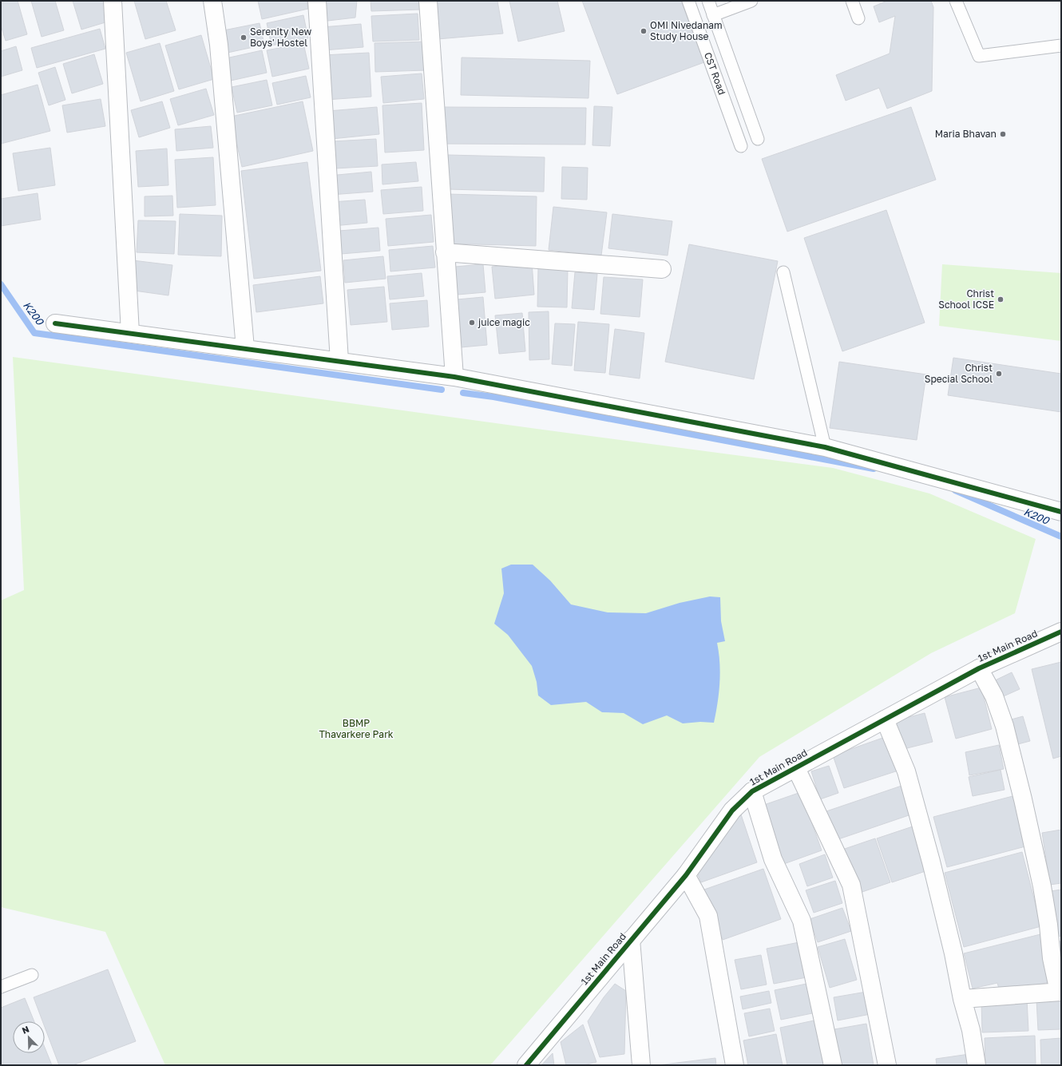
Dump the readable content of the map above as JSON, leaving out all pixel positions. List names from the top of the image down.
{
  "streets": {
    "street": ["1st Main Road"],
    "lane": ["CST Road"]
  },
  "water": ["K200"],
  "parks": ["BBMP Thavarkere Park"],
  "places": [
    "OMI Nivedanam Study House",
    "Serenity New Boys' Hostel",
    "Maria Bhavan",
    "Christ School ICSE",
    "juice magic",
    "Christ Special School"
  ],
  "north": "top left"
}
